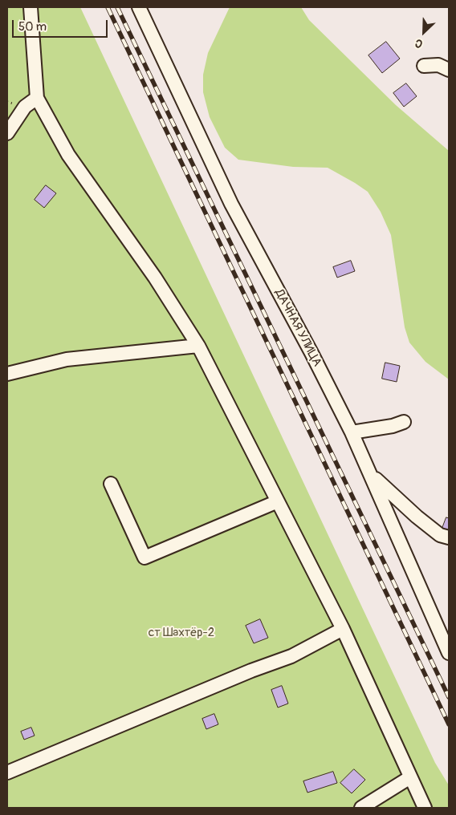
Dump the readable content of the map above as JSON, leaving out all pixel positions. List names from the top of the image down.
{
  "streets": {
    "street": ["ДАЧНАЯ УЛИЦА"]
  },
  "parks": ["ст Шахтёр-2"],
  "scale_bar": "50 m",
  "north": "bottom left"
}
